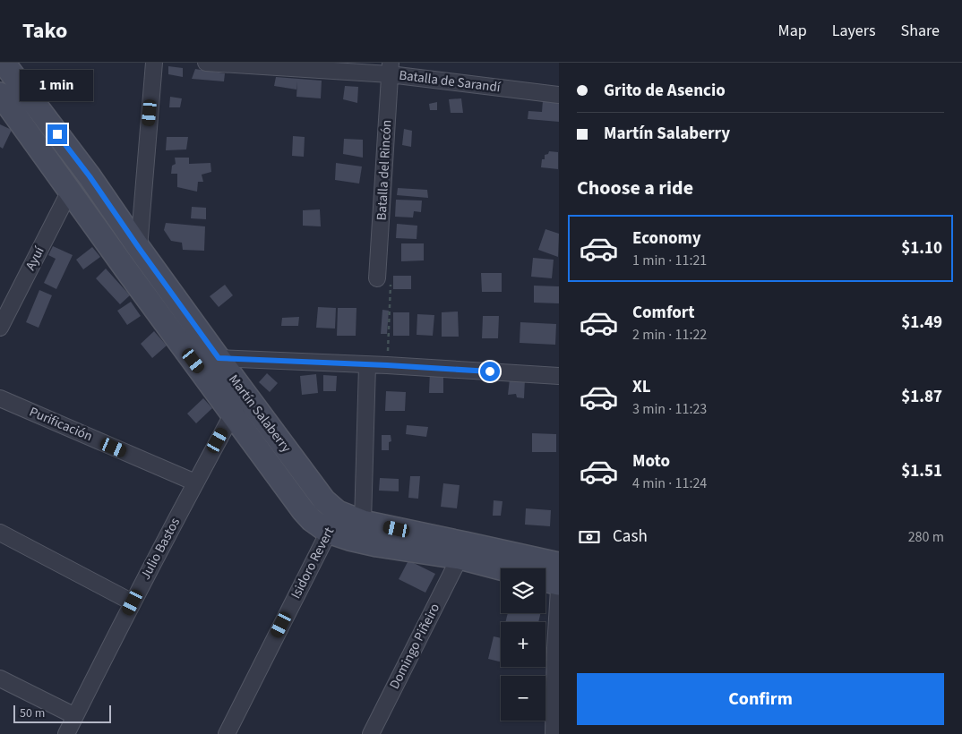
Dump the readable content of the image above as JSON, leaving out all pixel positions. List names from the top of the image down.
{
  "streets": {
    "street": [
      "Batalla de Sarandí",
      "Batalla del Rincón",
      "Ayuí",
      "Martín Salaberry",
      "Purificación",
      "Julio Bastos",
      "Isidoro Revert",
      "Domingo Piñeiro"
    ]
  },
  "crossings": [
    ["Batalla de Sarandí", "Batalla del Rincón"],
    ["Ayuí", "Martín Salaberry"],
    ["Martín Salaberry", "Julio Bastos"],
    ["Martín Salaberry", "Isidoro Revert"],
    ["Martín Salaberry", "Domingo Piñeiro"],
    ["Purificación", "Julio Bastos"]
  ],
  "scale_bar": "50 m",
  "page": {
    "header": "Tako",
    "nav": ["Map", "Layers", "Share"],
    "banner": ["Grito de Asencio", "Martín Salaberry"],
    "bubble": "1 min",
    "heading": "Choose a ride",
    "list": [
      {
        "name": "Economy",
        "note": "1 min · 11:21",
        "value": "$1.10"
      },
      {
        "name": "Comfort",
        "note": "2 min · 11:22",
        "value": "$1.49"
      },
      {
        "name": "XL",
        "note": "3 min · 11:23",
        "value": "$1.87"
      },
      {
        "name": "Moto",
        "note": "4 min · 11:24",
        "value": "$1.51"
      }
    ],
    "pay": ["Cash", "280 m"],
    "map_buttons": ["+", "−"],
    "buttons": "Confirm",
    "scale": "50 m"
  }
}
